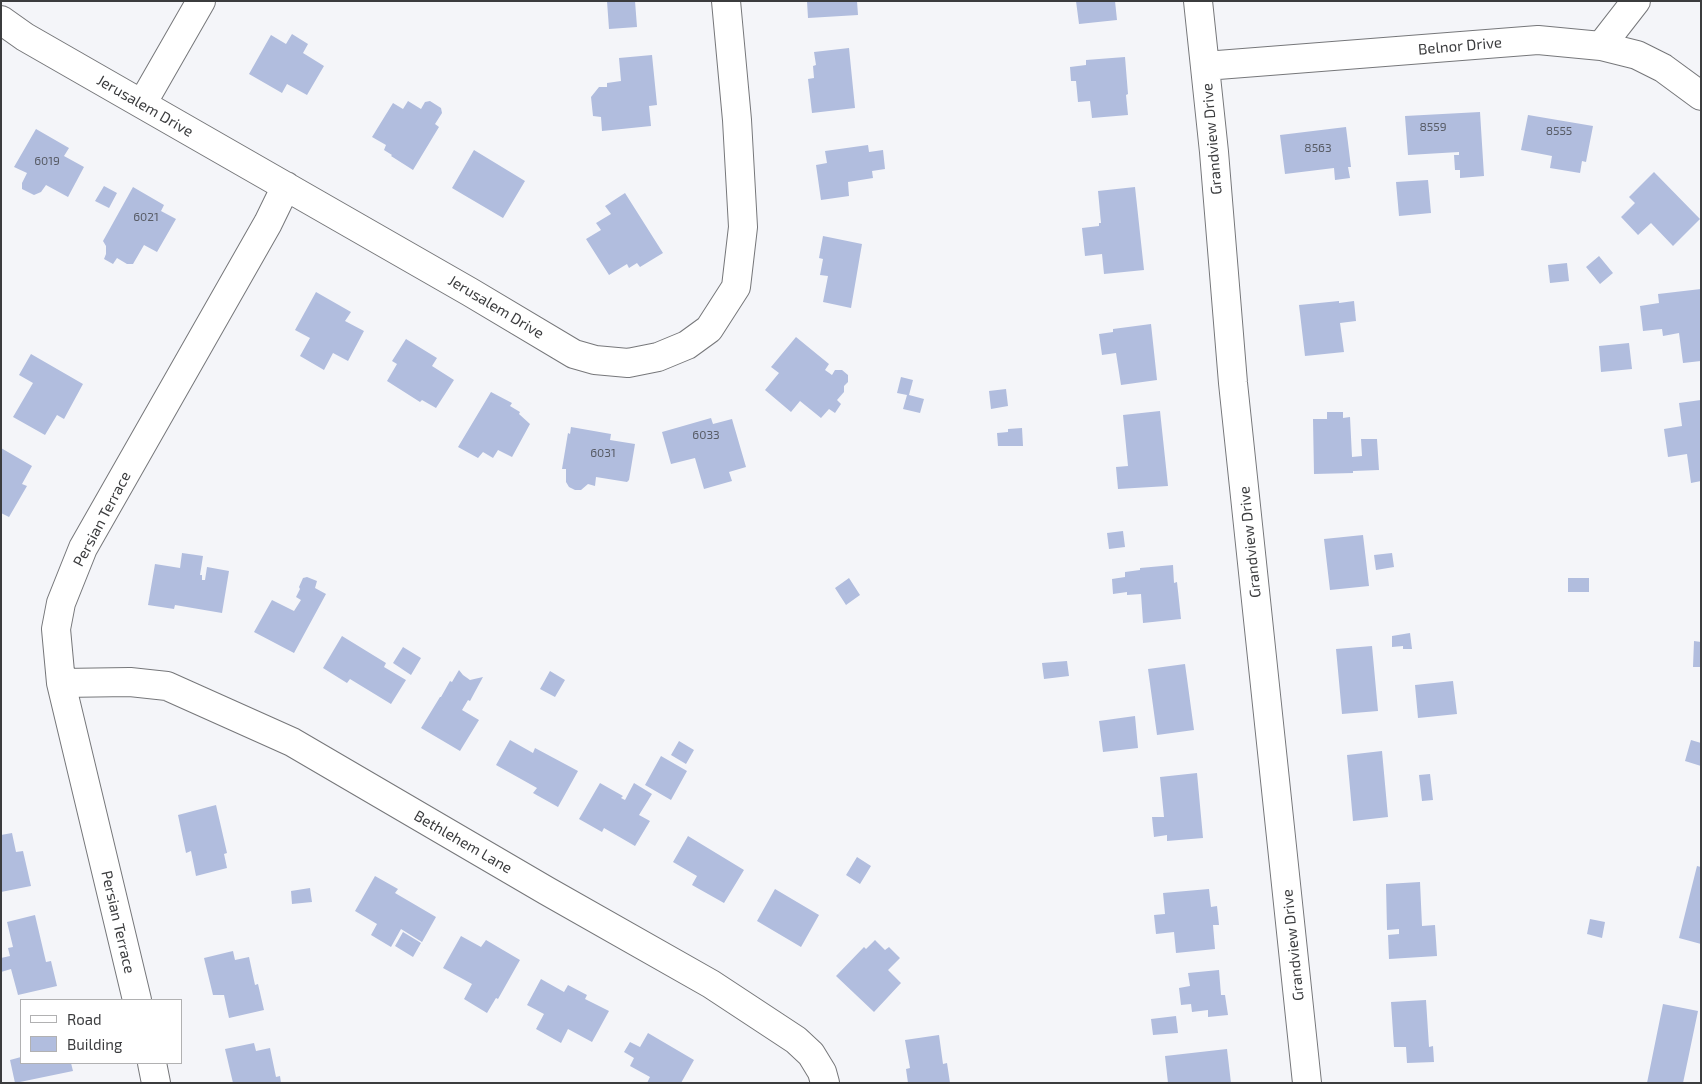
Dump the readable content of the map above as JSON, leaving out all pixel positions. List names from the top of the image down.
{
  "streets": {
    "street": [
      "Belnor Drive",
      "Jerusalem Drive",
      "Grandview Drive",
      "Persian Terrace",
      "Bethlehem Lane"
    ]
  },
  "crossings": [
    ["Belnor Drive", "Grandview Drive"],
    ["Jerusalem Drive", "Persian Terrace"],
    ["Persian Terrace", "Bethlehem Lane"]
  ],
  "house_numbers": [
    "8559",
    "8555",
    "8563",
    "6019",
    "6021",
    "6033",
    "6031"
  ],
  "legend": ["Road", "Building"]
}
